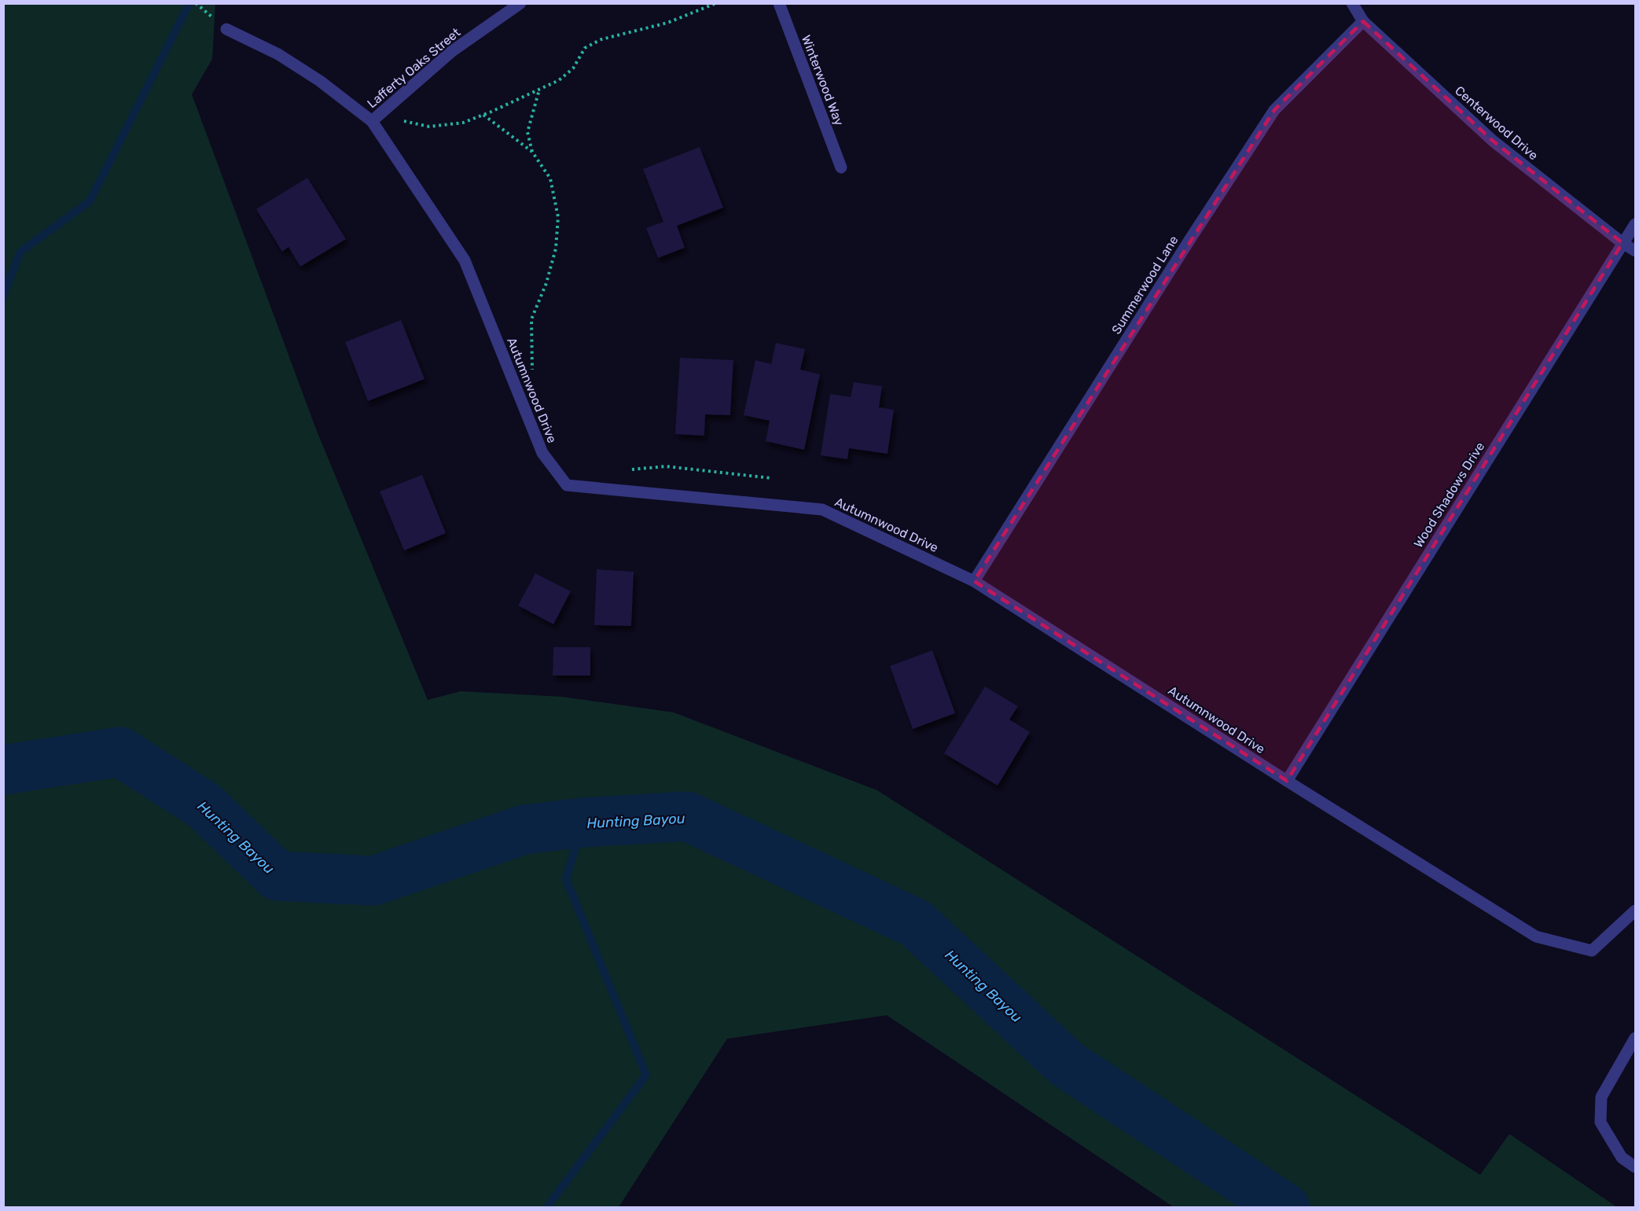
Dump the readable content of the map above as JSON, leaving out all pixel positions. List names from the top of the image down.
{
  "streets": {
    "street": [
      "Lafferty Oaks Street",
      "Winterwood Way",
      "Centerwood Drive",
      "Summerwood Lane",
      "Autumnwood Drive",
      "Wood Shadows Drive"
    ]
  },
  "crossings": [
    ["Lafferty Oaks Street", "Autumnwood Drive"],
    ["Centerwood Drive", "Summerwood Lane"],
    ["Centerwood Drive", "Wood Shadows Drive"],
    ["Summerwood Lane", "Autumnwood Drive"],
    ["Autumnwood Drive", "Wood Shadows Drive"]
  ],
  "water": ["Hunting Bayou"]
}
